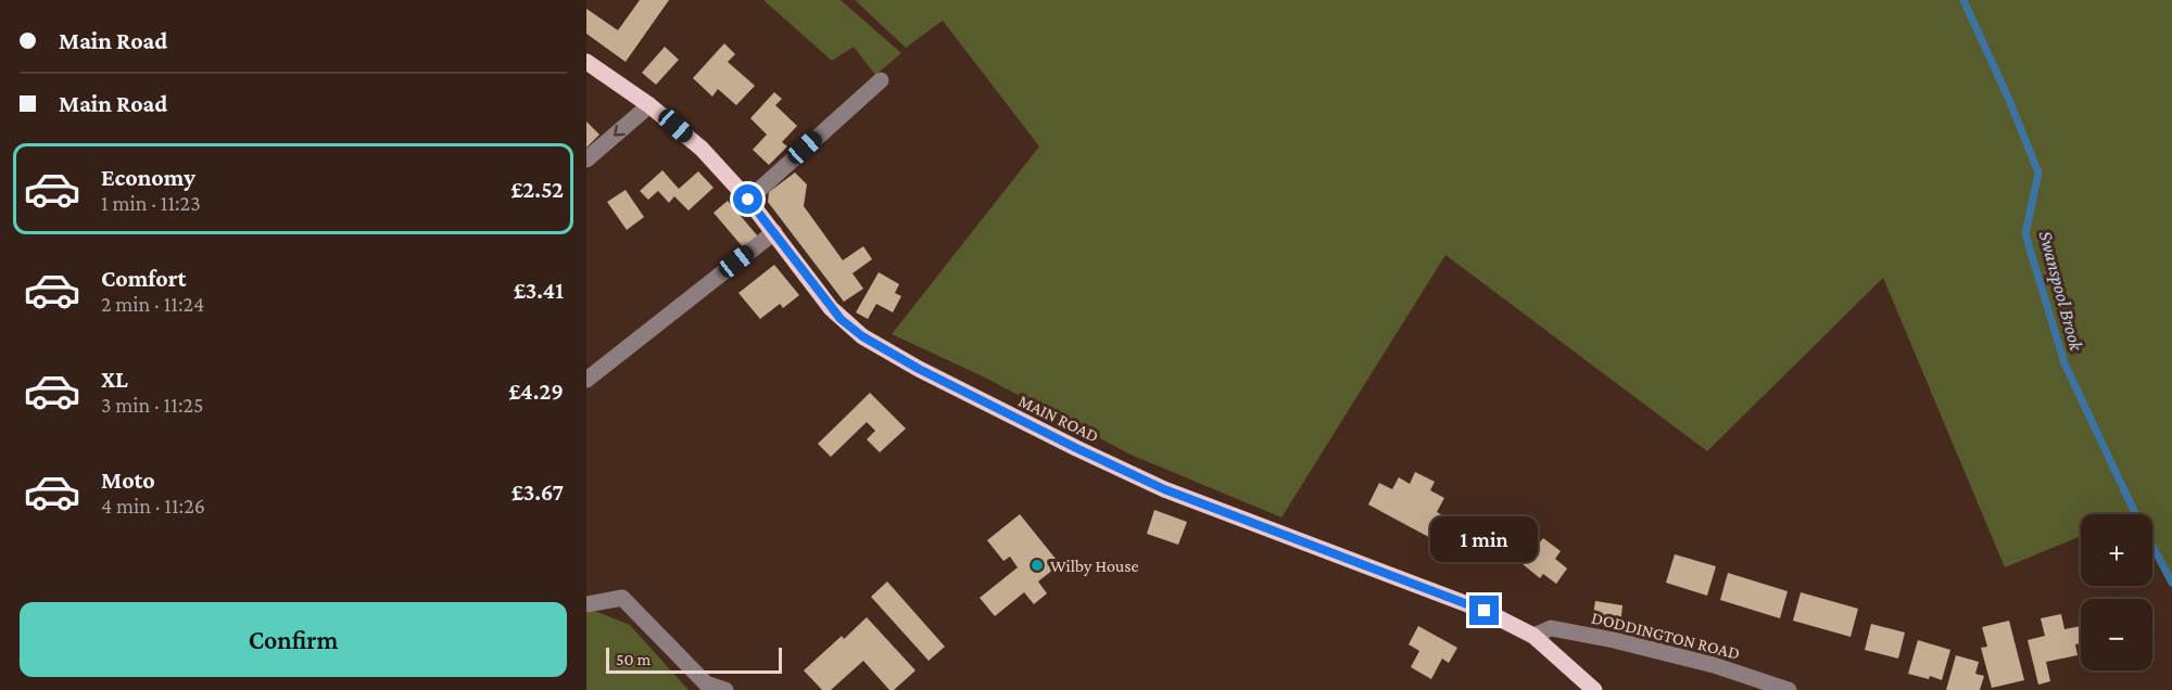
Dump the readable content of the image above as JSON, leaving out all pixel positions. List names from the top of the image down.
{
  "streets": {
    "main road": ["MAIN ROAD"],
    "street": ["DODDINGTON ROAD"]
  },
  "crossings": [
    ["MAIN ROAD", "DODDINGTON ROAD"]
  ],
  "water": ["Swanspool Brook"],
  "places": ["Wilby House"],
  "scale_bar": "50 m",
  "page": {
    "banner": ["Main Road", "Main Road"],
    "list": [
      {
        "name": "Economy",
        "note": "1 min · 11:23",
        "value": "£2.52"
      },
      {
        "name": "Comfort",
        "note": "2 min · 11:24",
        "value": "£3.41"
      },
      {
        "name": "XL",
        "note": "3 min · 11:25",
        "value": "£4.29"
      },
      {
        "name": "Moto",
        "note": "4 min · 11:26",
        "value": "£3.67"
      }
    ],
    "map_buttons": ["+", "−"],
    "bubble": "1 min",
    "buttons": "Confirm",
    "scale": "50 m"
  }
}
